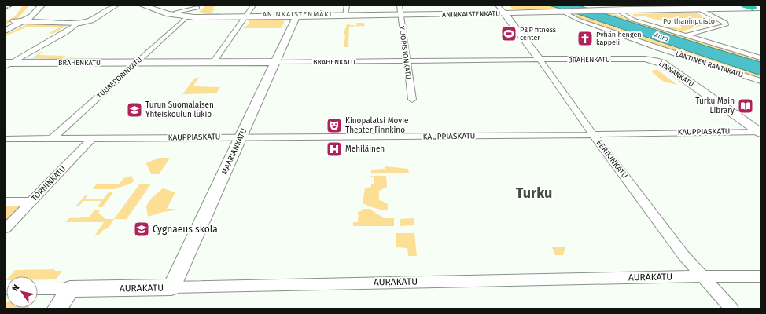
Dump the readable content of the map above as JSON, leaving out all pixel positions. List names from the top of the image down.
{
  "streets": {
    "main road": [
      "ANINKAISTENKATU",
      "BRAHENKATU",
      "LINNANKATU",
      "MAARIANKATU",
      "EERIKINKATU",
      "AURAKATU"
    ],
    "street": [
      "YLIOPISTONKATU",
      "LÄNTINEN RANTAKATU",
      "TUUREPORINKATU",
      "KAUPPIASKATU",
      "TORNINKATU"
    ]
  },
  "crossings": [
    ["ANINKAISTENKATU", "YLIOPISTONKATU"],
    ["ANINKAISTENKATU", "LINNANKATU"],
    ["ANINKAISTENKATU", "MAARIANKATU"],
    ["ANINKAISTENKATU", "EERIKINKATU"],
    ["YLIOPISTONKATU", "BRAHENKATU"],
    ["BRAHENKATU", "LINNANKATU"],
    ["BRAHENKATU", "TUUREPORINKATU"],
    ["BRAHENKATU", "MAARIANKATU"],
    ["BRAHENKATU", "EERIKINKATU"],
    ["LÄNTINEN RANTAKATU", "LINNANKATU"],
    ["LINNANKATU", "KAUPPIASKATU"],
    ["TUUREPORINKATU", "KAUPPIASKATU"],
    ["KAUPPIASKATU", "MAARIANKATU"],
    ["KAUPPIASKATU", "EERIKINKATU"],
    ["KAUPPIASKATU", "TORNINKATU"],
    ["MAARIANKATU", "AURAKATU"],
    ["EERIKINKATU", "AURAKATU"]
  ],
  "districts": ["ANINKAISTENMÄKI", "Turku"],
  "water": ["Aura"],
  "parks": ["Porthaninpuisto"],
  "places": {
    "sports": ["P&P fitness center"],
    "church": ["Pyhän hengen kappeli"],
    "library": ["Turku Main Library"],
    "school or university": ["Turun Suomalaisen Yhteiskoulun lukio", "Cygnaeus skola"],
    "theatre": ["Kinopalatsi Movie Theater Finnkino"],
    "hospital": ["Mehiläinen"]
  },
  "north": "top left"
}
